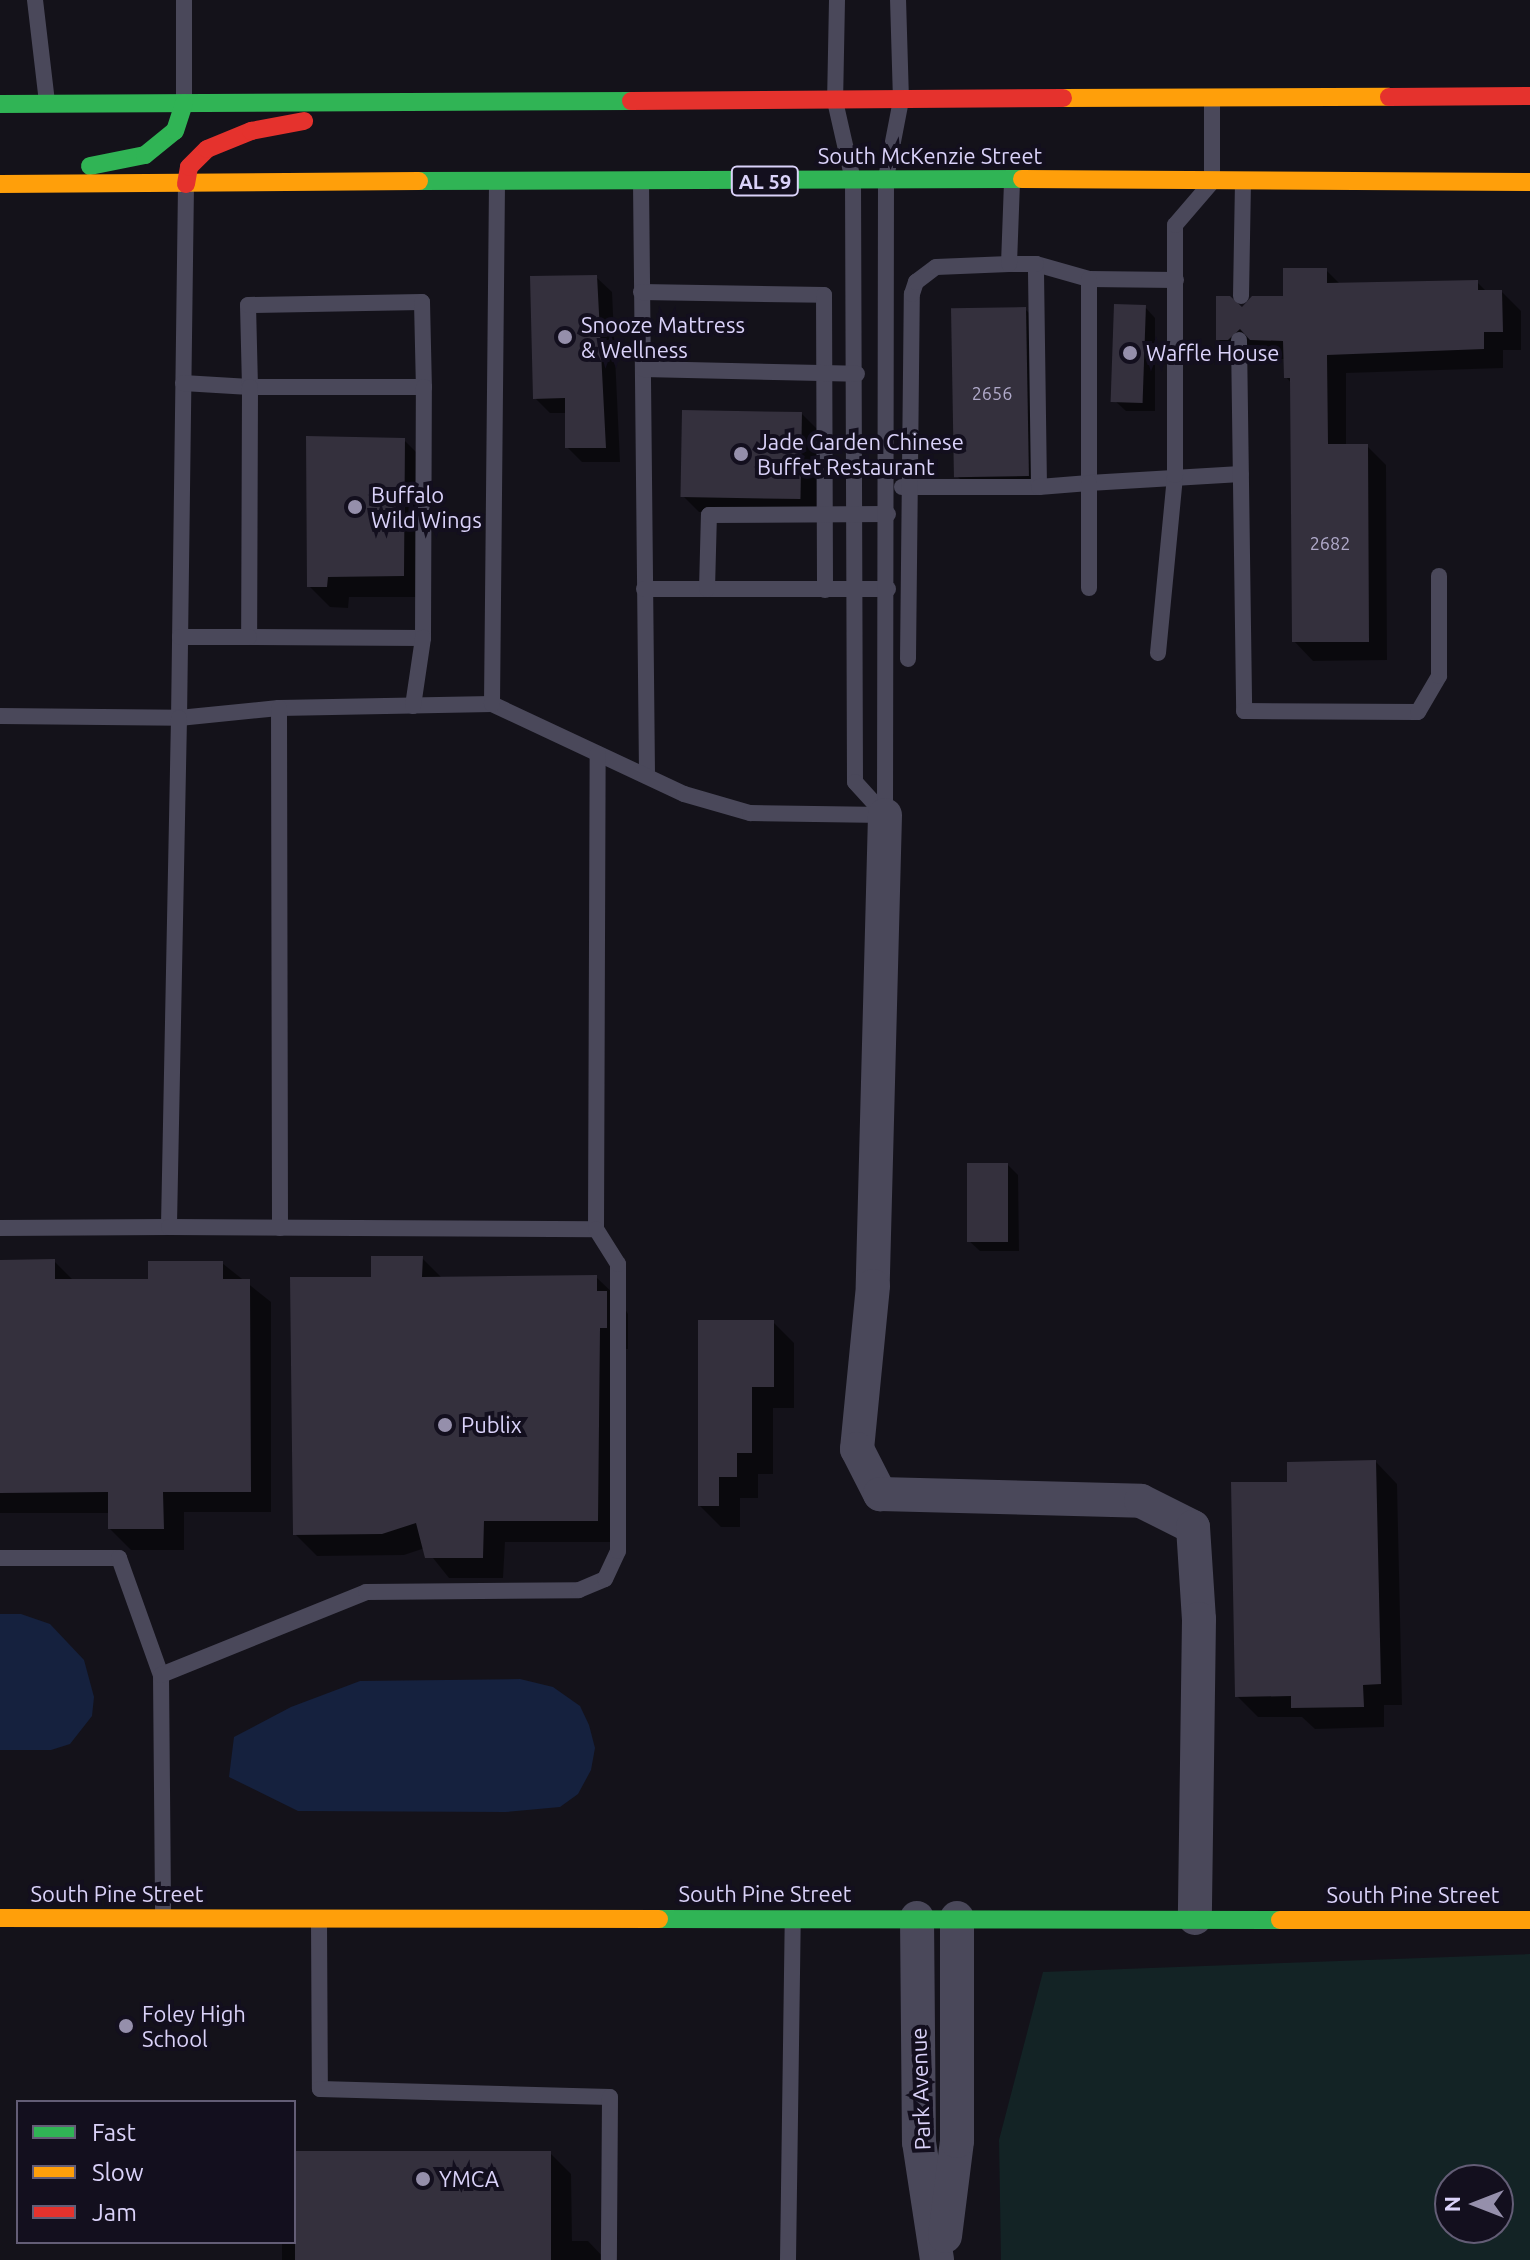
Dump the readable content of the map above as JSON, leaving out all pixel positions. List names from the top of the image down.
{
  "streets": {
    "main road": ["South McKenzie Street", "AL 59", "South Pine Street"],
    "street": ["Park Avenue"]
  },
  "crossings": [
    ["South Pine Street", "Park Avenue"]
  ],
  "places": [
    "Snooze Mattress & Wellness",
    "Waffle House",
    "Jade Garden Chinese Buffet Restaurant",
    "Buffalo Wild Wings",
    "Publix",
    "Foley High School",
    "YMCA"
  ],
  "house_numbers": ["2656", "2682"],
  "legend": ["Fast", "Slow", "Jam"],
  "north": "left"
}
